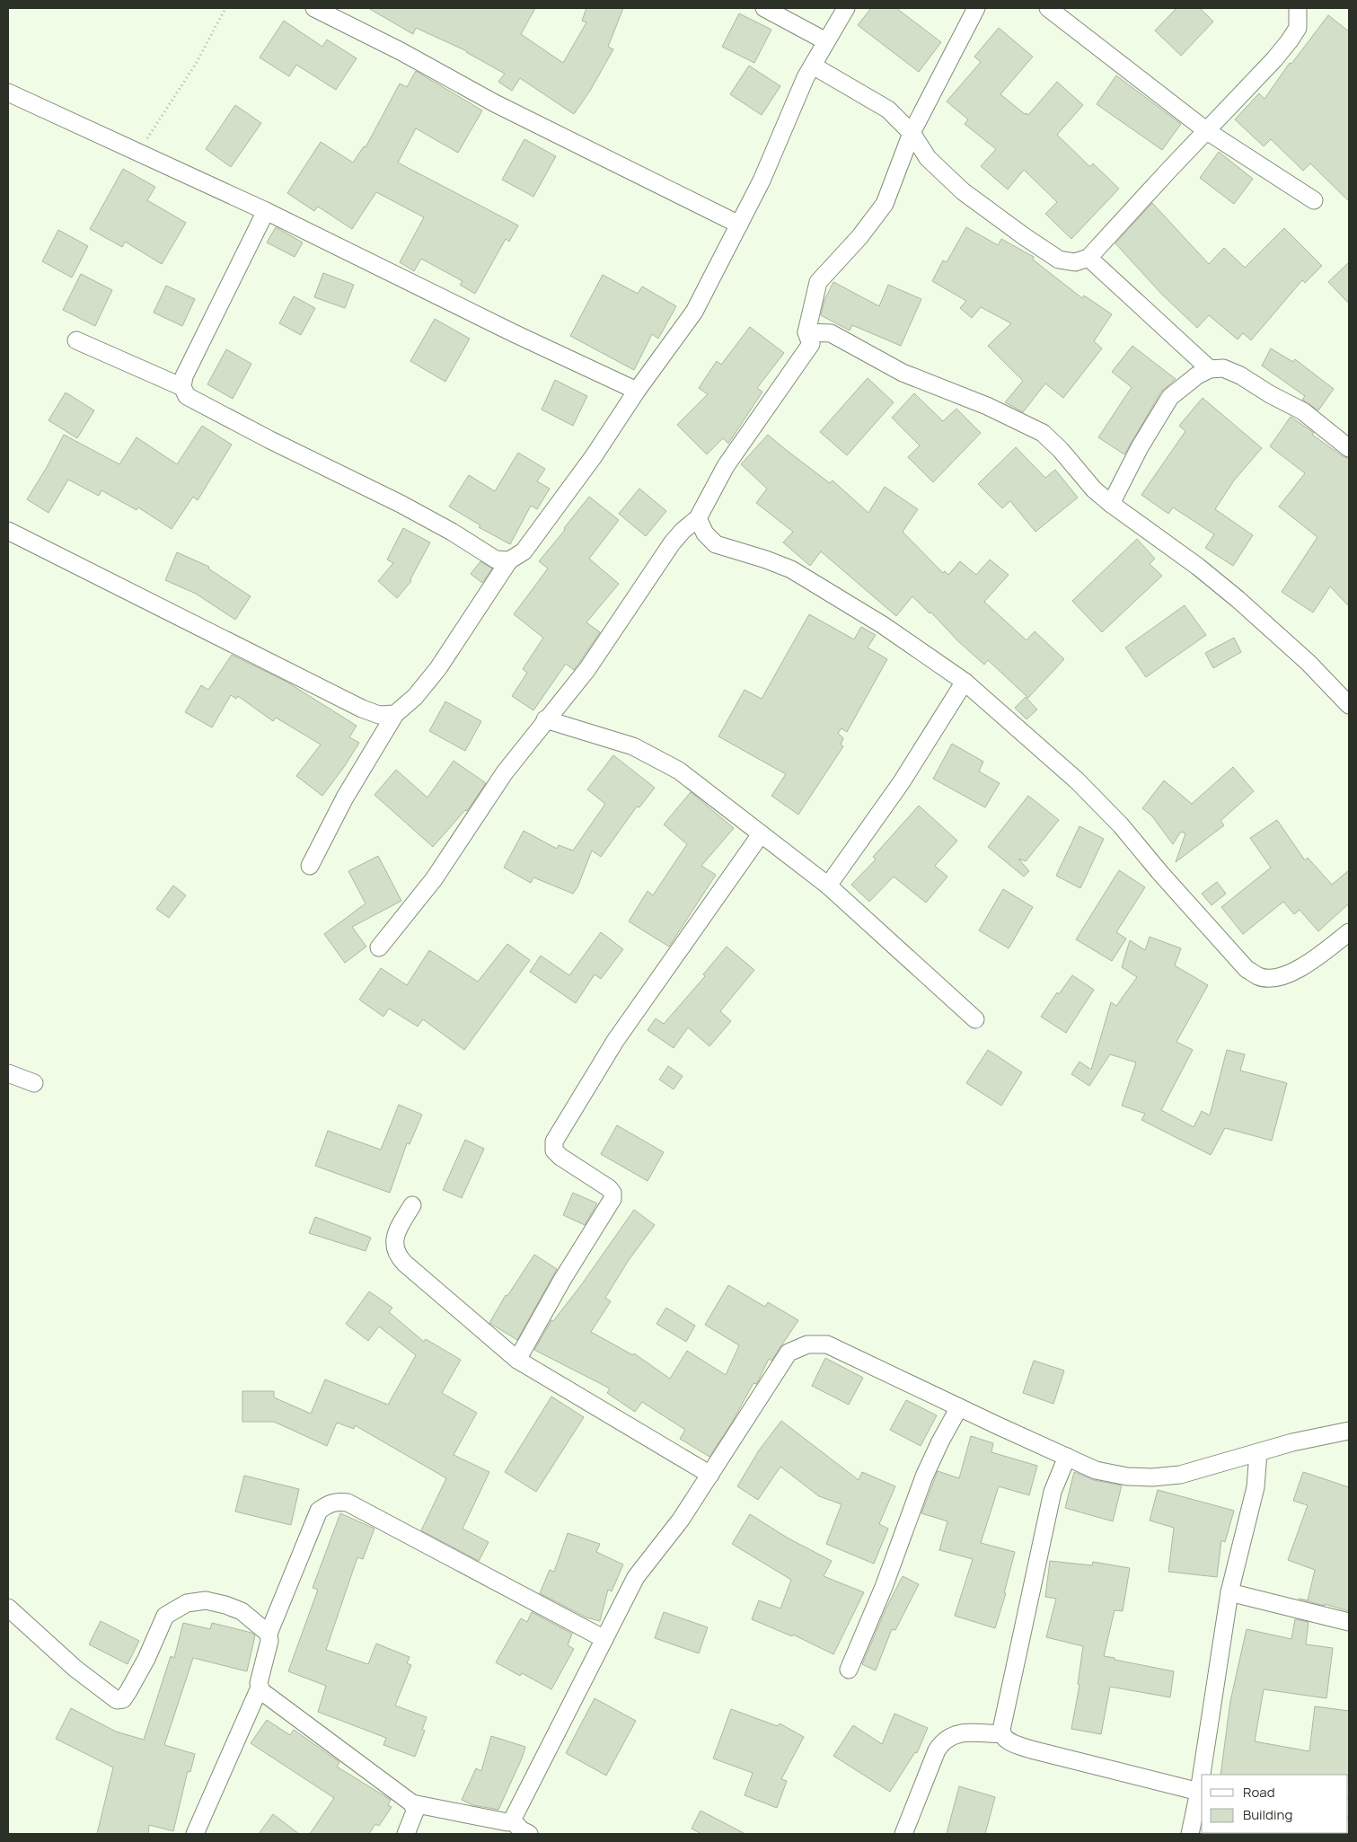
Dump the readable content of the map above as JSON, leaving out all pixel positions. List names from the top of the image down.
{
  "legend": ["Road", "Building"]
}
